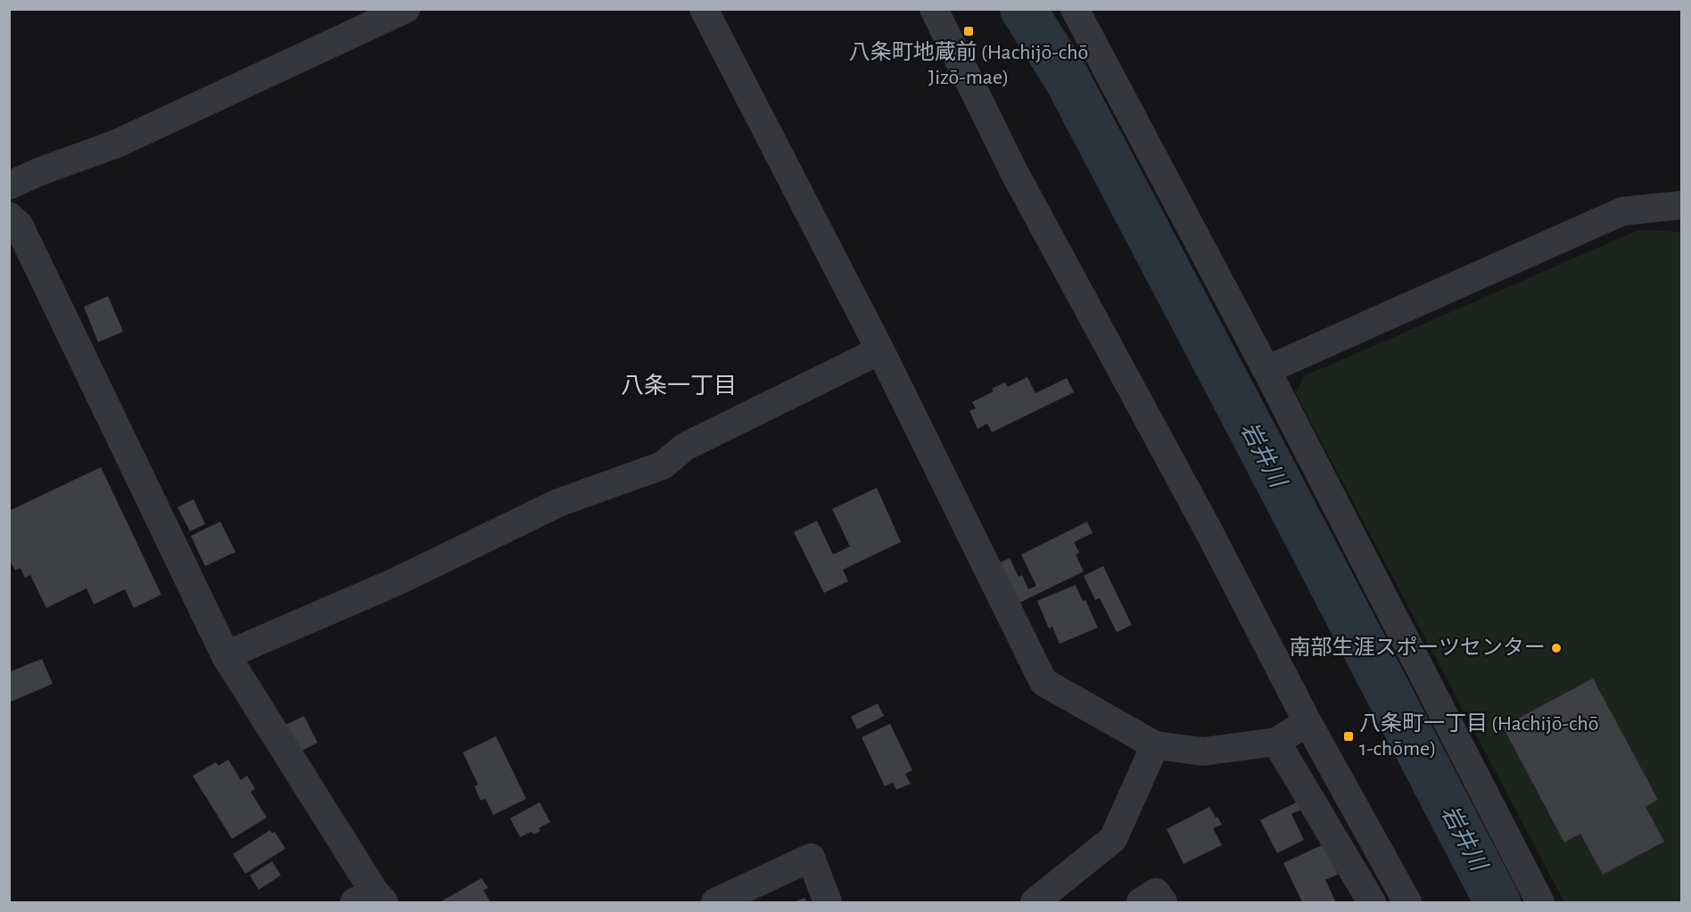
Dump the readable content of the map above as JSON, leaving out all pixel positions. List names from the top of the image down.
{
  "districts": ["八条一丁目"],
  "water": ["岩井川"],
  "places": {
    "transit": ["八条町地蔵前 (Hachijō-chō Jizō-mae)", "八条町一丁目 (Hachijō-chō 1-chōme)"],
    "other": ["南部生涯スポーツセンター"]
  }
}
